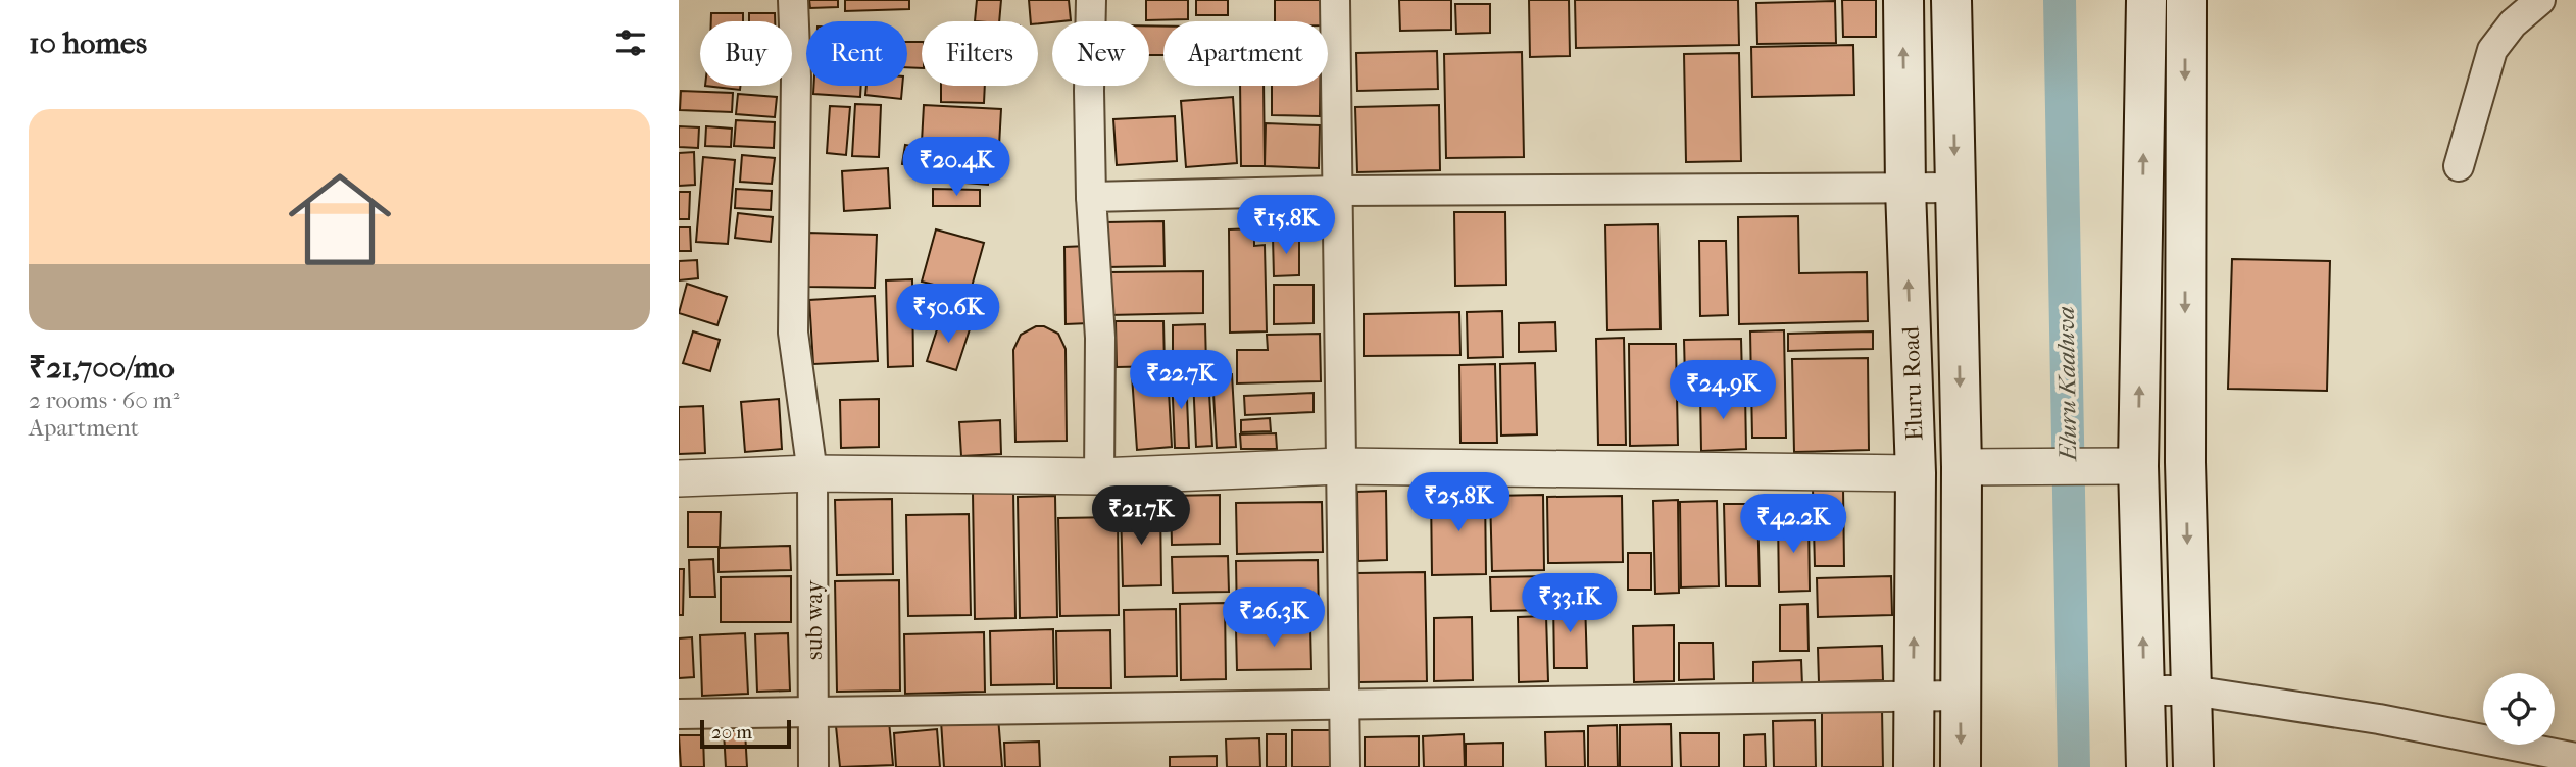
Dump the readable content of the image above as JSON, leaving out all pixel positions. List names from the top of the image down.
{
  "streets": {
    "main road": ["Eluru Road"],
    "street": ["sub way"]
  },
  "water": ["Eluru Kaaluva"],
  "scale_bar": "20 m",
  "page": {
    "heading": "10 homes",
    "chip": [
      "Buy",
      "Rent",
      "Filters",
      "New",
      "Apartment"
    ],
    "list": [
      {
        "name": "₹21,700/mo",
        "note": "2 rooms · 60 m² · Apartment"
      }
    ],
    "price": [
      "₹20.4K",
      "₹15.8K",
      "₹50.6K",
      "₹22.7K",
      "₹24.9K",
      "₹25.8K",
      "₹21.7K",
      "₹42.2K",
      "₹33.1K",
      "₹26.3K"
    ],
    "scale": "20 m"
  }
}
